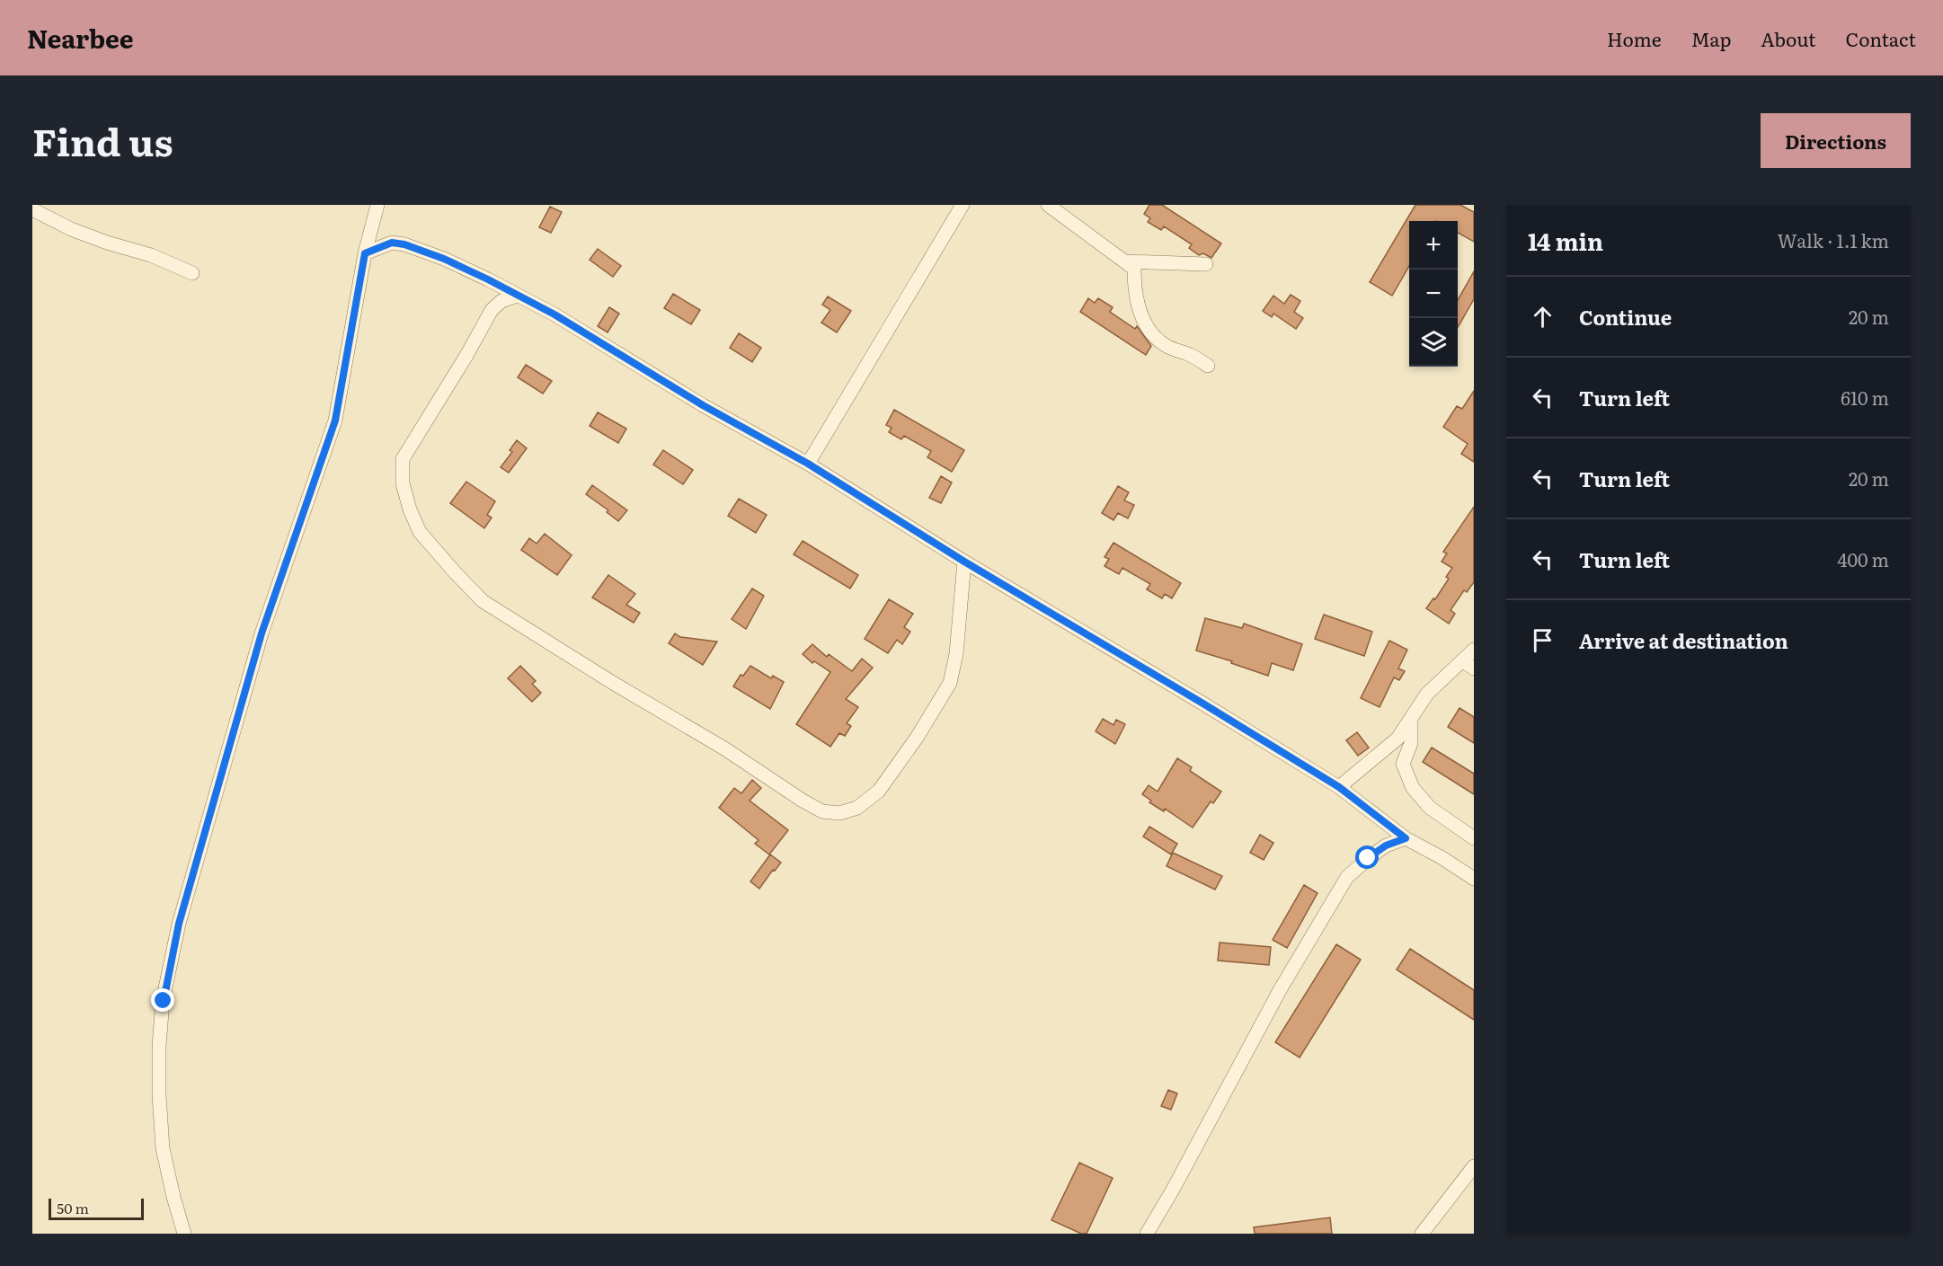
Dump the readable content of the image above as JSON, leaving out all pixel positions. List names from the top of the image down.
{
  "scale_bar": "50 m",
  "page": {
    "header": "Nearbee",
    "nav": [
      "Home",
      "Map",
      "About",
      "Contact"
    ],
    "title": "Find us",
    "buttons": "Directions",
    "heading": ["14 min", "Walk · 1.1 km"],
    "map_buttons": ["+", "−"],
    "list": [
      ["Continue", "20 m"],
      ["Turn left", "610 m"],
      ["Turn left", "20 m"],
      ["Turn left", "400 m"],
      "Arrive at destination"
    ],
    "scale": "50 m"
  }
}
